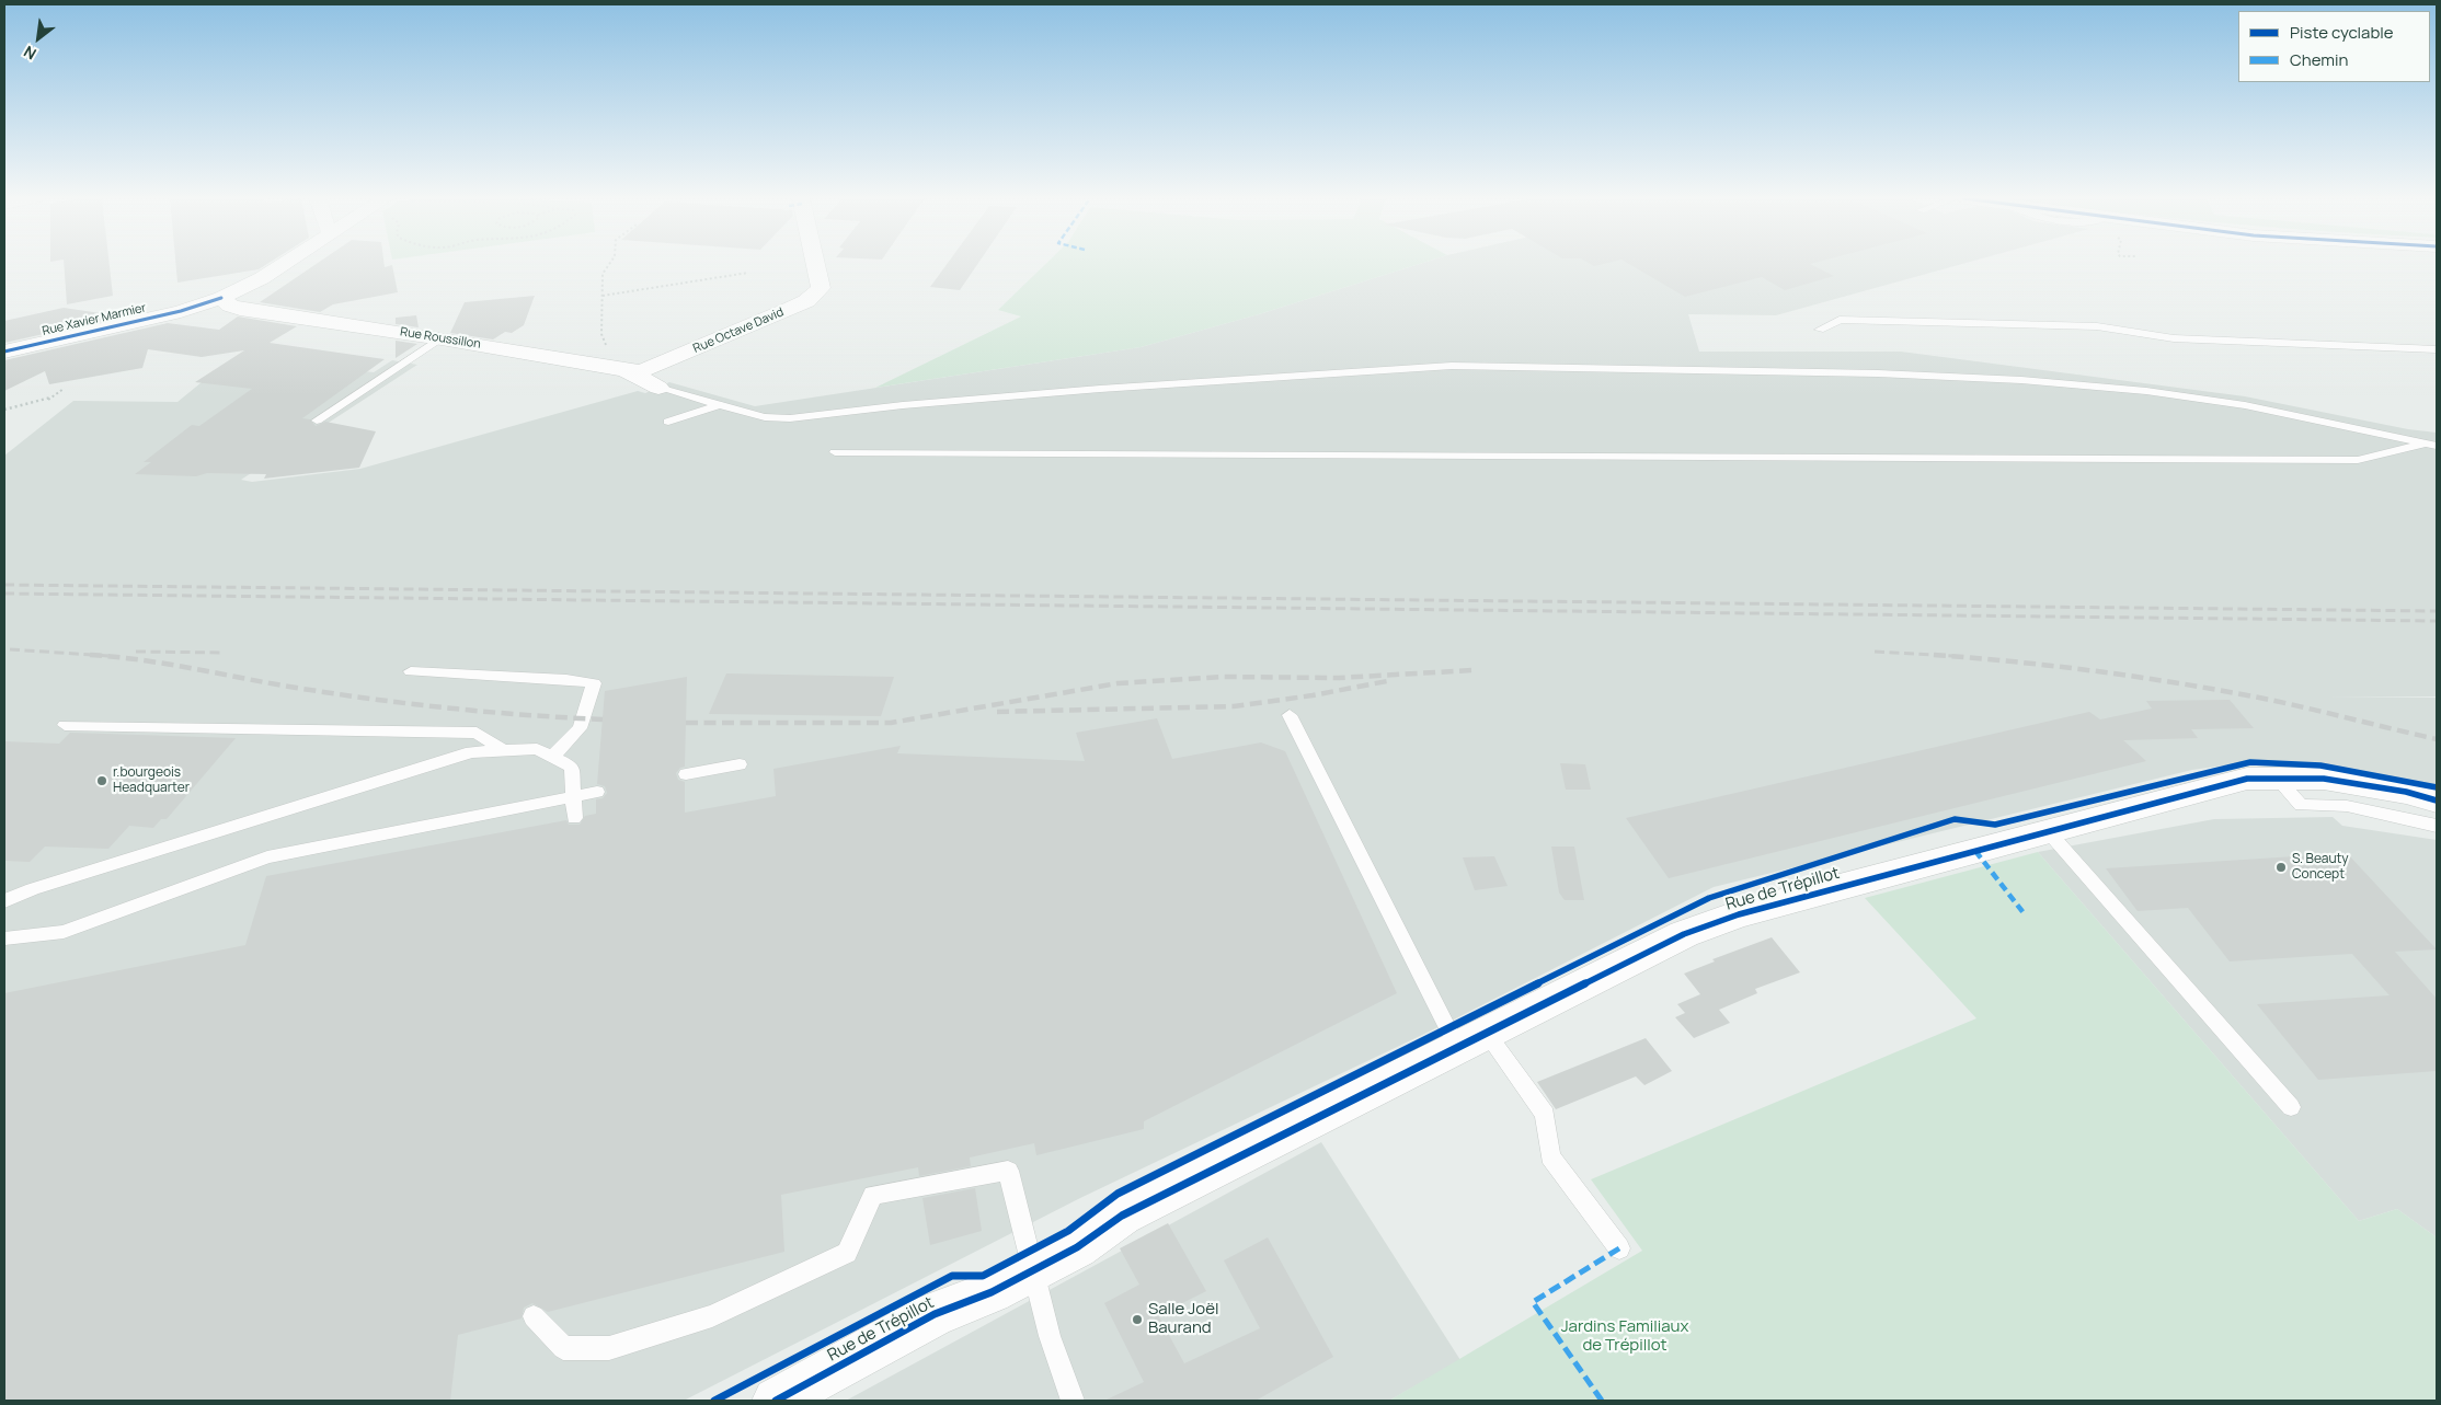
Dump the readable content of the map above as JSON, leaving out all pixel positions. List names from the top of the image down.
{
  "streets": {
    "street": [
      "Rue Xavier Marmier",
      "Rue Octave David",
      "Rue Roussillon",
      "Rue de Trépillot"
    ]
  },
  "crossings": [
    ["Rue Xavier Marmier", "Rue Roussillon"],
    ["Rue Octave David", "Rue Roussillon"]
  ],
  "parks": ["Jardins Familiaux de Trépillot"],
  "places": ["r.bourgeois Headquarter", "S. Beauty Concept", "Salle Joël Baurand"],
  "legend": ["Piste cyclable", "Chemin"],
  "north": "bottom left"
}
